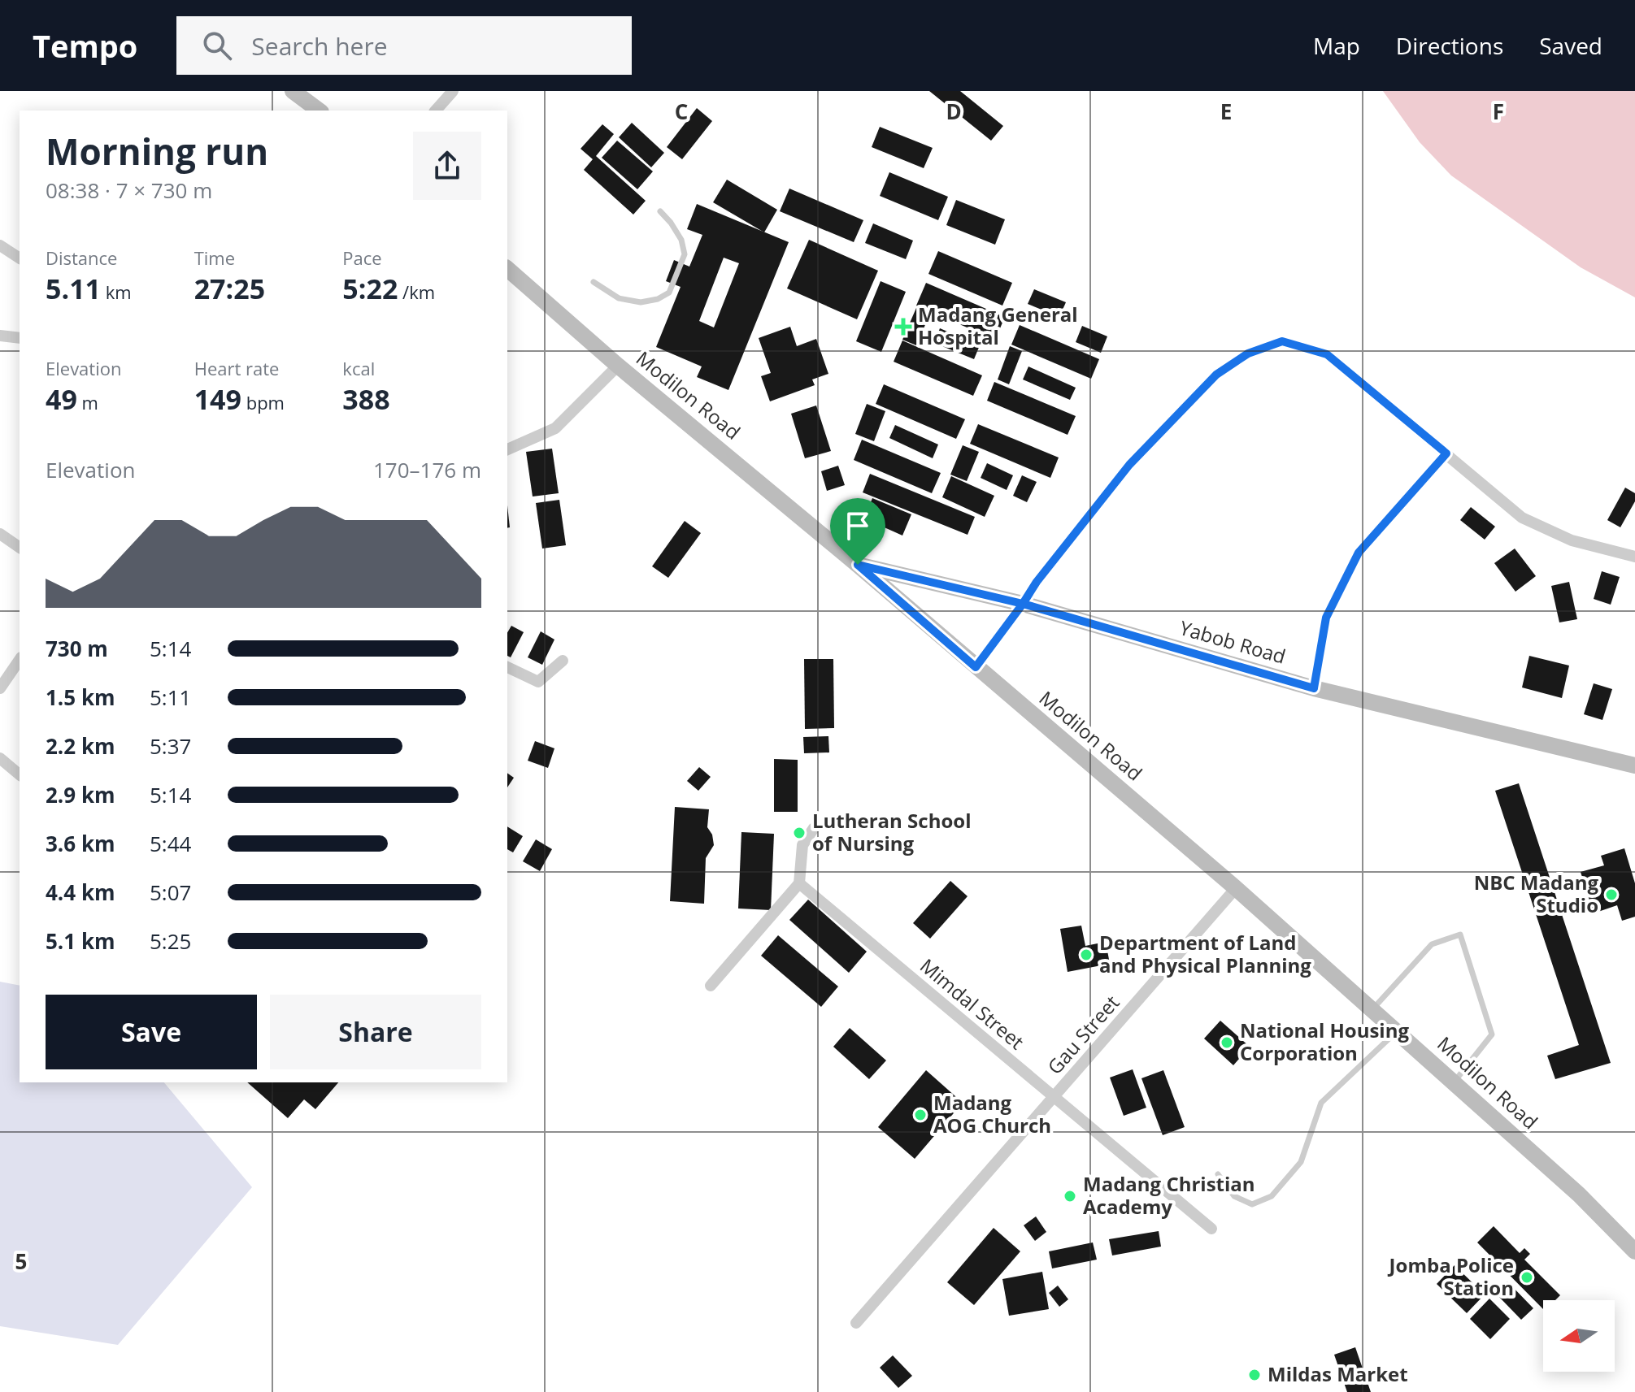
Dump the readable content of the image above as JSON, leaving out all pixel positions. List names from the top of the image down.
{
  "streets": {
    "main road": ["Modilon Road", "Yabob Road"],
    "street": ["Mimdal Street", "Gau Street"]
  },
  "crossings": [
    ["Modilon Road", "Yabob Road"],
    ["Modilon Road", "Gau Street"],
    ["Mimdal Street", "Gau Street"]
  ],
  "places": {
    "health": ["Madang General Hospital"],
    "other": [
      "Lutheran School of Nursing",
      "NBC Madang Studio",
      "Department of Land and Physical Planning",
      "National Housing Corporation",
      "Madang AOG Church",
      "Madang Christian Academy",
      "Jomba Police Station",
      "Mildas Market"
    ]
  },
  "north": "left",
  "page": {
    "header": "Tempo",
    "search": "Search here",
    "nav": ["Map", "Directions", "Saved"],
    "heading": ["Morning run", "08:38 · 7 × 730 m"],
    "stats": [
      ["Distance", "5.11 km"],
      ["Time", "27:25"],
      ["Pace", "5:22 /km"],
      ["Elevation", "49 m"],
      ["Heart rate", "149 bpm"],
      ["kcal", "388"]
    ],
    "chart": ["Elevation", "170–176 m"],
    "list": [
      {
        "name": "730 m",
        "note": "5:14"
      },
      {
        "name": "1.5 km",
        "note": "5:11"
      },
      {
        "name": "2.2 km",
        "note": "5:37"
      },
      {
        "name": "2.9 km",
        "note": "5:14"
      },
      {
        "name": "3.6 km",
        "note": "5:44"
      },
      {
        "name": "4.4 km",
        "note": "5:07"
      },
      {
        "name": "5.1 km",
        "note": "5:25"
      }
    ],
    "buttons": ["Save", "Share"]
  },
  "grid": {
    "columns": [
      "C",
      "D",
      "E",
      "F"
    ],
    "rows": ["5"]
  }
}
